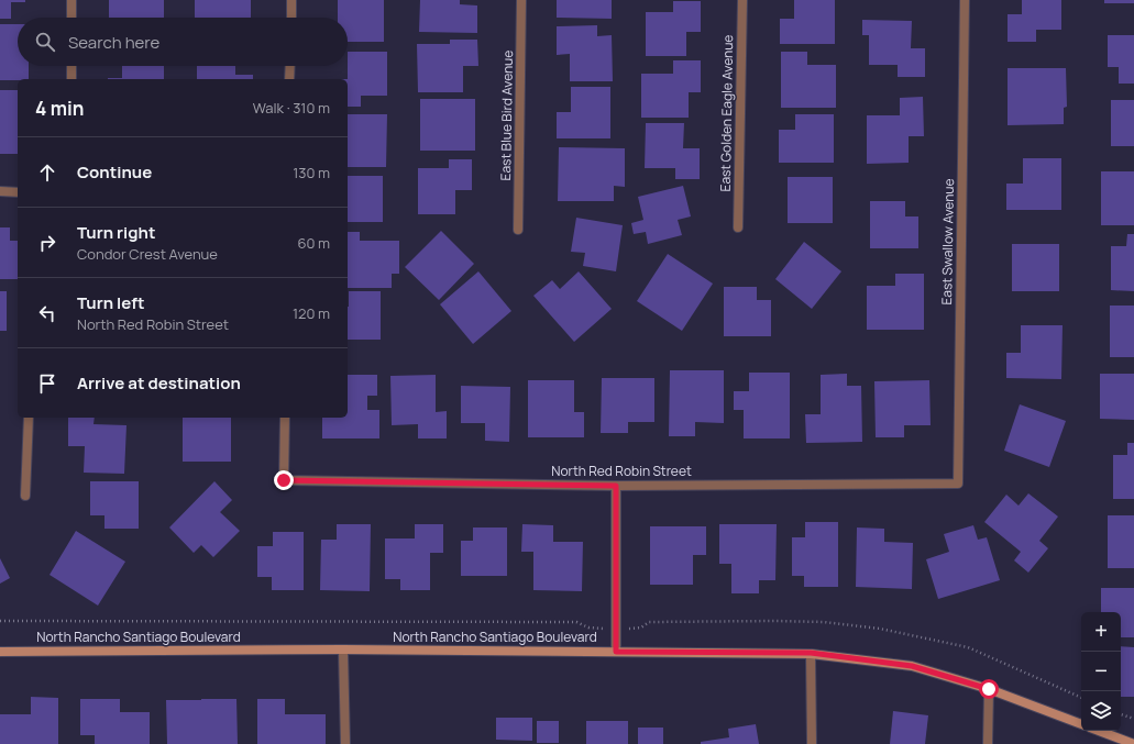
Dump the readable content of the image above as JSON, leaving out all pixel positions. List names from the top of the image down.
{
  "streets": {
    "street": [
      "East Golden Eagle Avenue",
      "East Blue Bird Avenue",
      "East Swallow Avenue",
      "North Red Robin Street",
      "North Rancho Santiago Boulevard"
    ]
  },
  "crossings": [
    ["East Swallow Avenue", "North Red Robin Street"]
  ],
  "page": {
    "search": "Search here",
    "heading": ["4 min", "Walk · 310 m"],
    "list": [
      ["Continue", "130 m"],
      ["Turn right", "Condor Crest Avenue", "60 m"],
      ["Turn left", "North Red Robin Street", "120 m"],
      "Arrive at destination"
    ],
    "map_buttons": ["+", "−"]
  }
}
